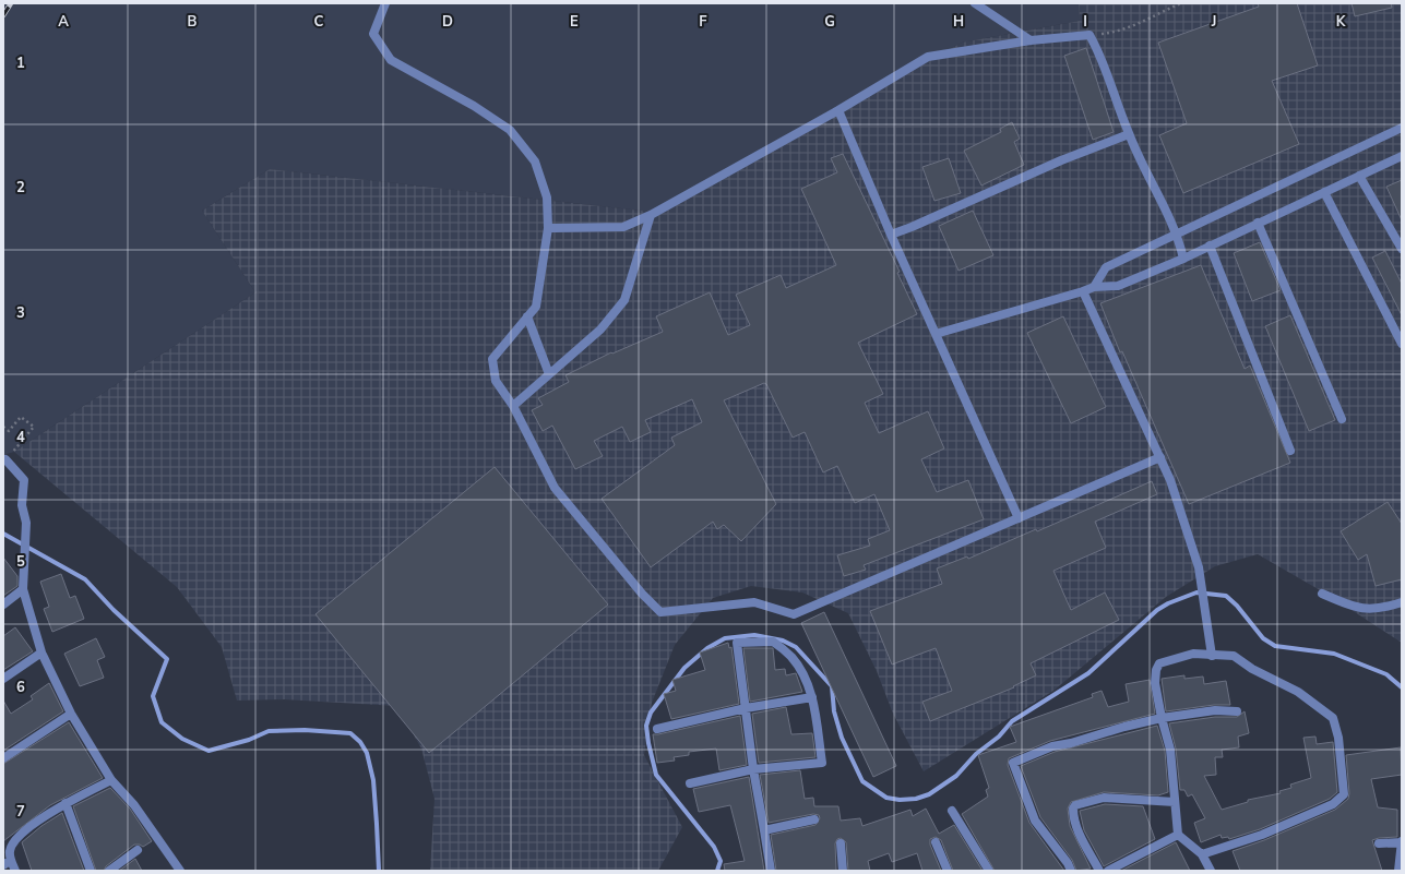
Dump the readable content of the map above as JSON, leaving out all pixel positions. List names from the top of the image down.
{
  "grid": {
    "columns": [
      "A",
      "B",
      "C",
      "D",
      "E",
      "F",
      "G",
      "H",
      "I",
      "J",
      "K"
    ],
    "rows": [
      "1",
      "2",
      "3",
      "4",
      "5",
      "6",
      "7"
    ]
  }
}
